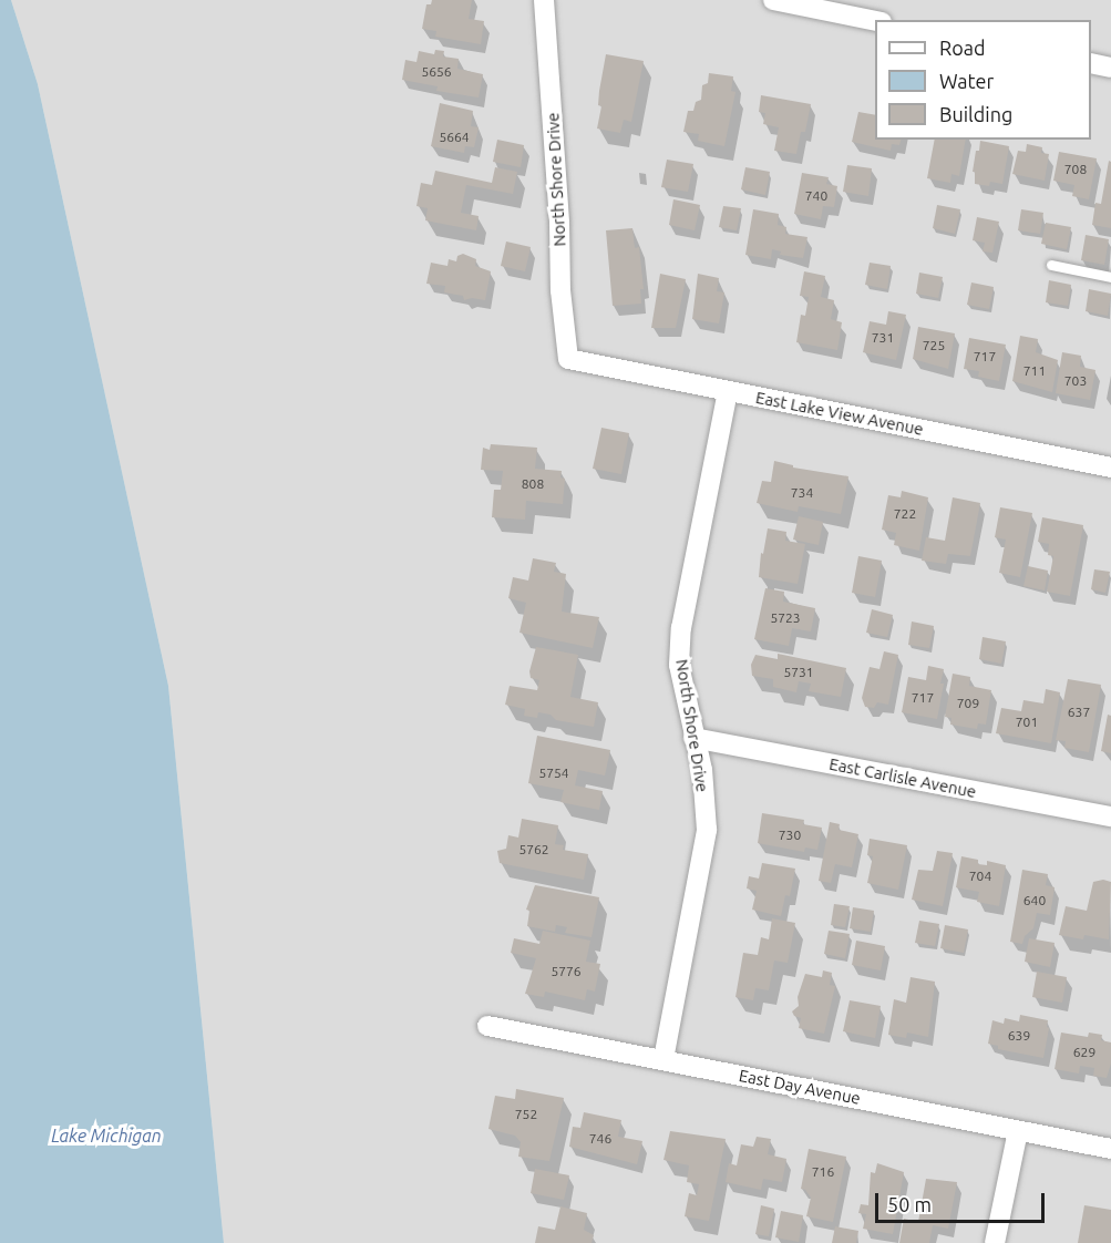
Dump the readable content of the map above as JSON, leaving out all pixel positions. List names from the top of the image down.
{
  "streets": {
    "street": [
      "North Shore Drive",
      "East Lake View Avenue",
      "East Carlisle Avenue",
      "East Day Avenue"
    ]
  },
  "crossings": [
    ["North Shore Drive", "East Lake View Avenue"],
    ["North Shore Drive", "East Carlisle Avenue"],
    ["North Shore Drive", "East Day Avenue"]
  ],
  "water": ["Lake Michigan"],
  "house_numbers": [
    "5656",
    "5664",
    "708",
    "740",
    "731",
    "725",
    "717",
    "711",
    "703",
    "808",
    "734",
    "722",
    "5723",
    "5731",
    "717",
    "709",
    "637",
    "701",
    "5754",
    "730",
    "5762",
    "704",
    "640",
    "5776",
    "639",
    "629",
    "752",
    "746",
    "716"
  ],
  "legend": ["Road", "Water", "Building"],
  "scale_bar": "50 m"
}
